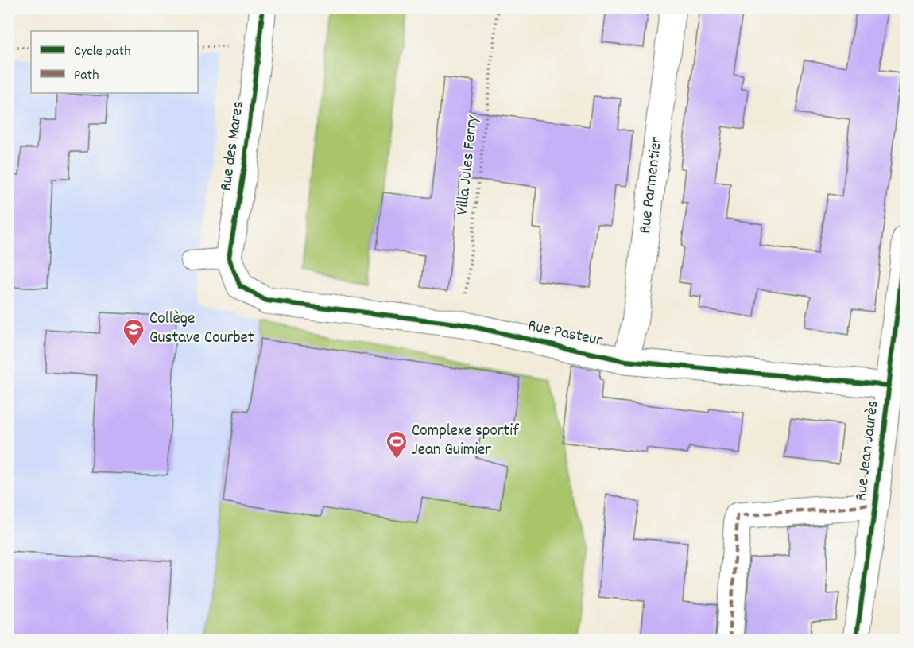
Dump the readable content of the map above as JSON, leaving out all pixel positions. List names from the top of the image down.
{
  "streets": {
    "street": [
      "Rue des Mares",
      "Rue Parmentier",
      "Rue Pasteur",
      "Rue Jean Jaurès"
    ],
    "path": ["Villa Jules Ferry"]
  },
  "crossings": [
    ["Rue des Mares", "Rue Pasteur"],
    ["Villa Jules Ferry", "Rue Pasteur"],
    ["Rue Parmentier", "Rue Pasteur"],
    ["Rue Pasteur", "Rue Jean Jaurès"]
  ],
  "places": {
    "school or university": ["Collège Gustave Courbet"],
    "sports": ["Complexe sportif Jean Guimier"]
  },
  "legend": ["Cycle path", "Path"]
}
